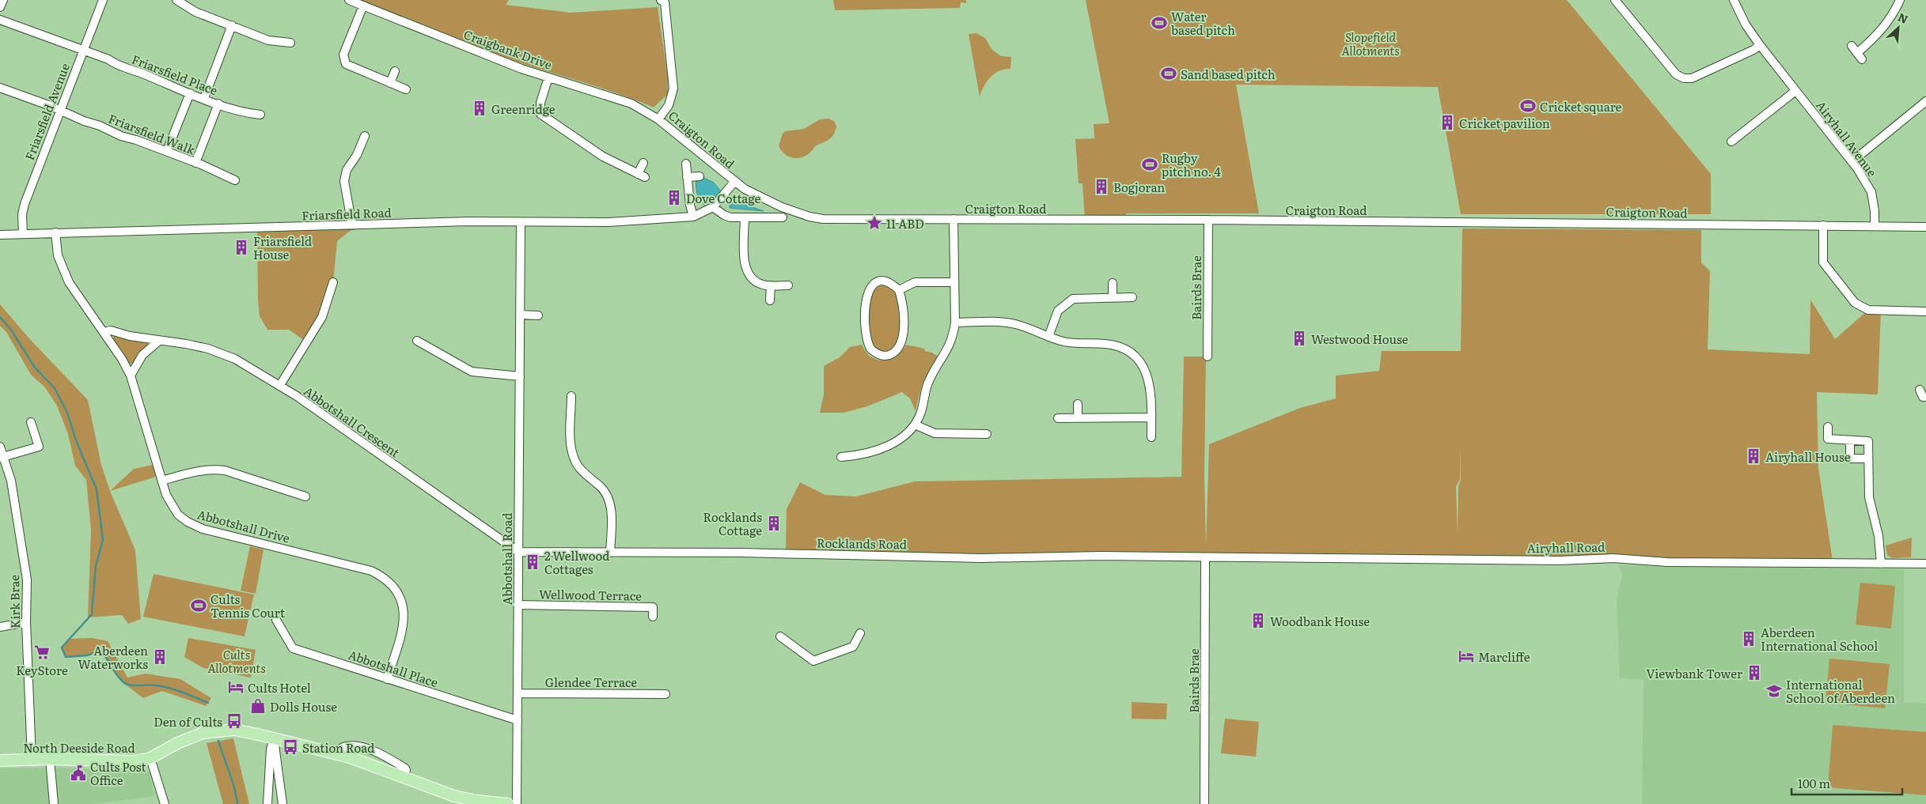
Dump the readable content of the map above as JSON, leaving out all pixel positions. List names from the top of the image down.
{
  "streets": {
    "main road": ["North Deeside Road"],
    "street": [
      "Craigbank Drive",
      "Friarsfield Place",
      "Friarsfield Avenue",
      "Friarsfield Walk",
      "Airyhall Avenue",
      "Craigton Road",
      "Friarsfield Road",
      "Bairds Brae",
      "Abbotshall Crescent",
      "Abbotshall Drive",
      "Rocklands Road",
      "Airyhall Road",
      "Abbotshall Road",
      "Wellwood Terrace",
      "Kirk Brae",
      "Abbotshall Place",
      "Glendee Terrace"
    ]
  },
  "crossings": [
    ["Craigbank Drive", "Craigton Road"],
    ["Friarsfield Place", "Friarsfield Avenue"],
    ["Friarsfield Avenue", "Friarsfield Walk"],
    ["Friarsfield Avenue", "Friarsfield Road"],
    ["Airyhall Avenue", "Craigton Road"],
    ["Craigton Road", "Friarsfield Road"],
    ["Craigton Road", "Bairds Brae"],
    ["Friarsfield Road", "Abbotshall Drive"],
    ["Friarsfield Road", "Abbotshall Road"],
    ["Bairds Brae", "Rocklands Road"],
    ["Bairds Brae", "Airyhall Road"],
    ["Abbotshall Crescent", "Abbotshall Drive"],
    ["Abbotshall Crescent", "Rocklands Road"],
    ["Abbotshall Crescent", "Abbotshall Road"],
    ["Abbotshall Drive", "Abbotshall Place"],
    ["Rocklands Road", "Airyhall Road"],
    ["Rocklands Road", "Abbotshall Road"],
    ["Abbotshall Road", "Wellwood Terrace"],
    ["Abbotshall Road", "Abbotshall Place"],
    ["Abbotshall Road", "Glendee Terrace"],
    ["Kirk Brae", "North Deeside Road"]
  ],
  "parks": ["Slopefield Allotments", "Cults Allotments"],
  "places": {
    "sports": [
      "Water based pitch",
      "Sand based pitch",
      "Cricket square",
      "Rugby pitch no. 4",
      "Cults Tennis Court"
    ],
    "building": [
      "Greenridge",
      "Cricket pavilion",
      "Bogjoran",
      "Dove Cottage",
      "Friarsfield House",
      "Westwood House",
      "Airyhall House",
      "Rocklands Cottage",
      "2 Wellwood Cottages",
      "Woodbank House",
      "Aberdeen International School",
      "Aberdeen Waterworks",
      "Viewbank Tower"
    ],
    "place": ["11 ABD"],
    "supermarket": ["KeyStore"],
    "hotel": ["Marcliffe", "Cults Hotel"],
    "school or university": ["International School of Aberdeen"],
    "shop": ["Dolls House"],
    "bus stop": ["Den of Cults", "Station Road"],
    "public building": ["Cults Post Office"]
  },
  "scale_bar": "100 m",
  "north": "top right"
}
